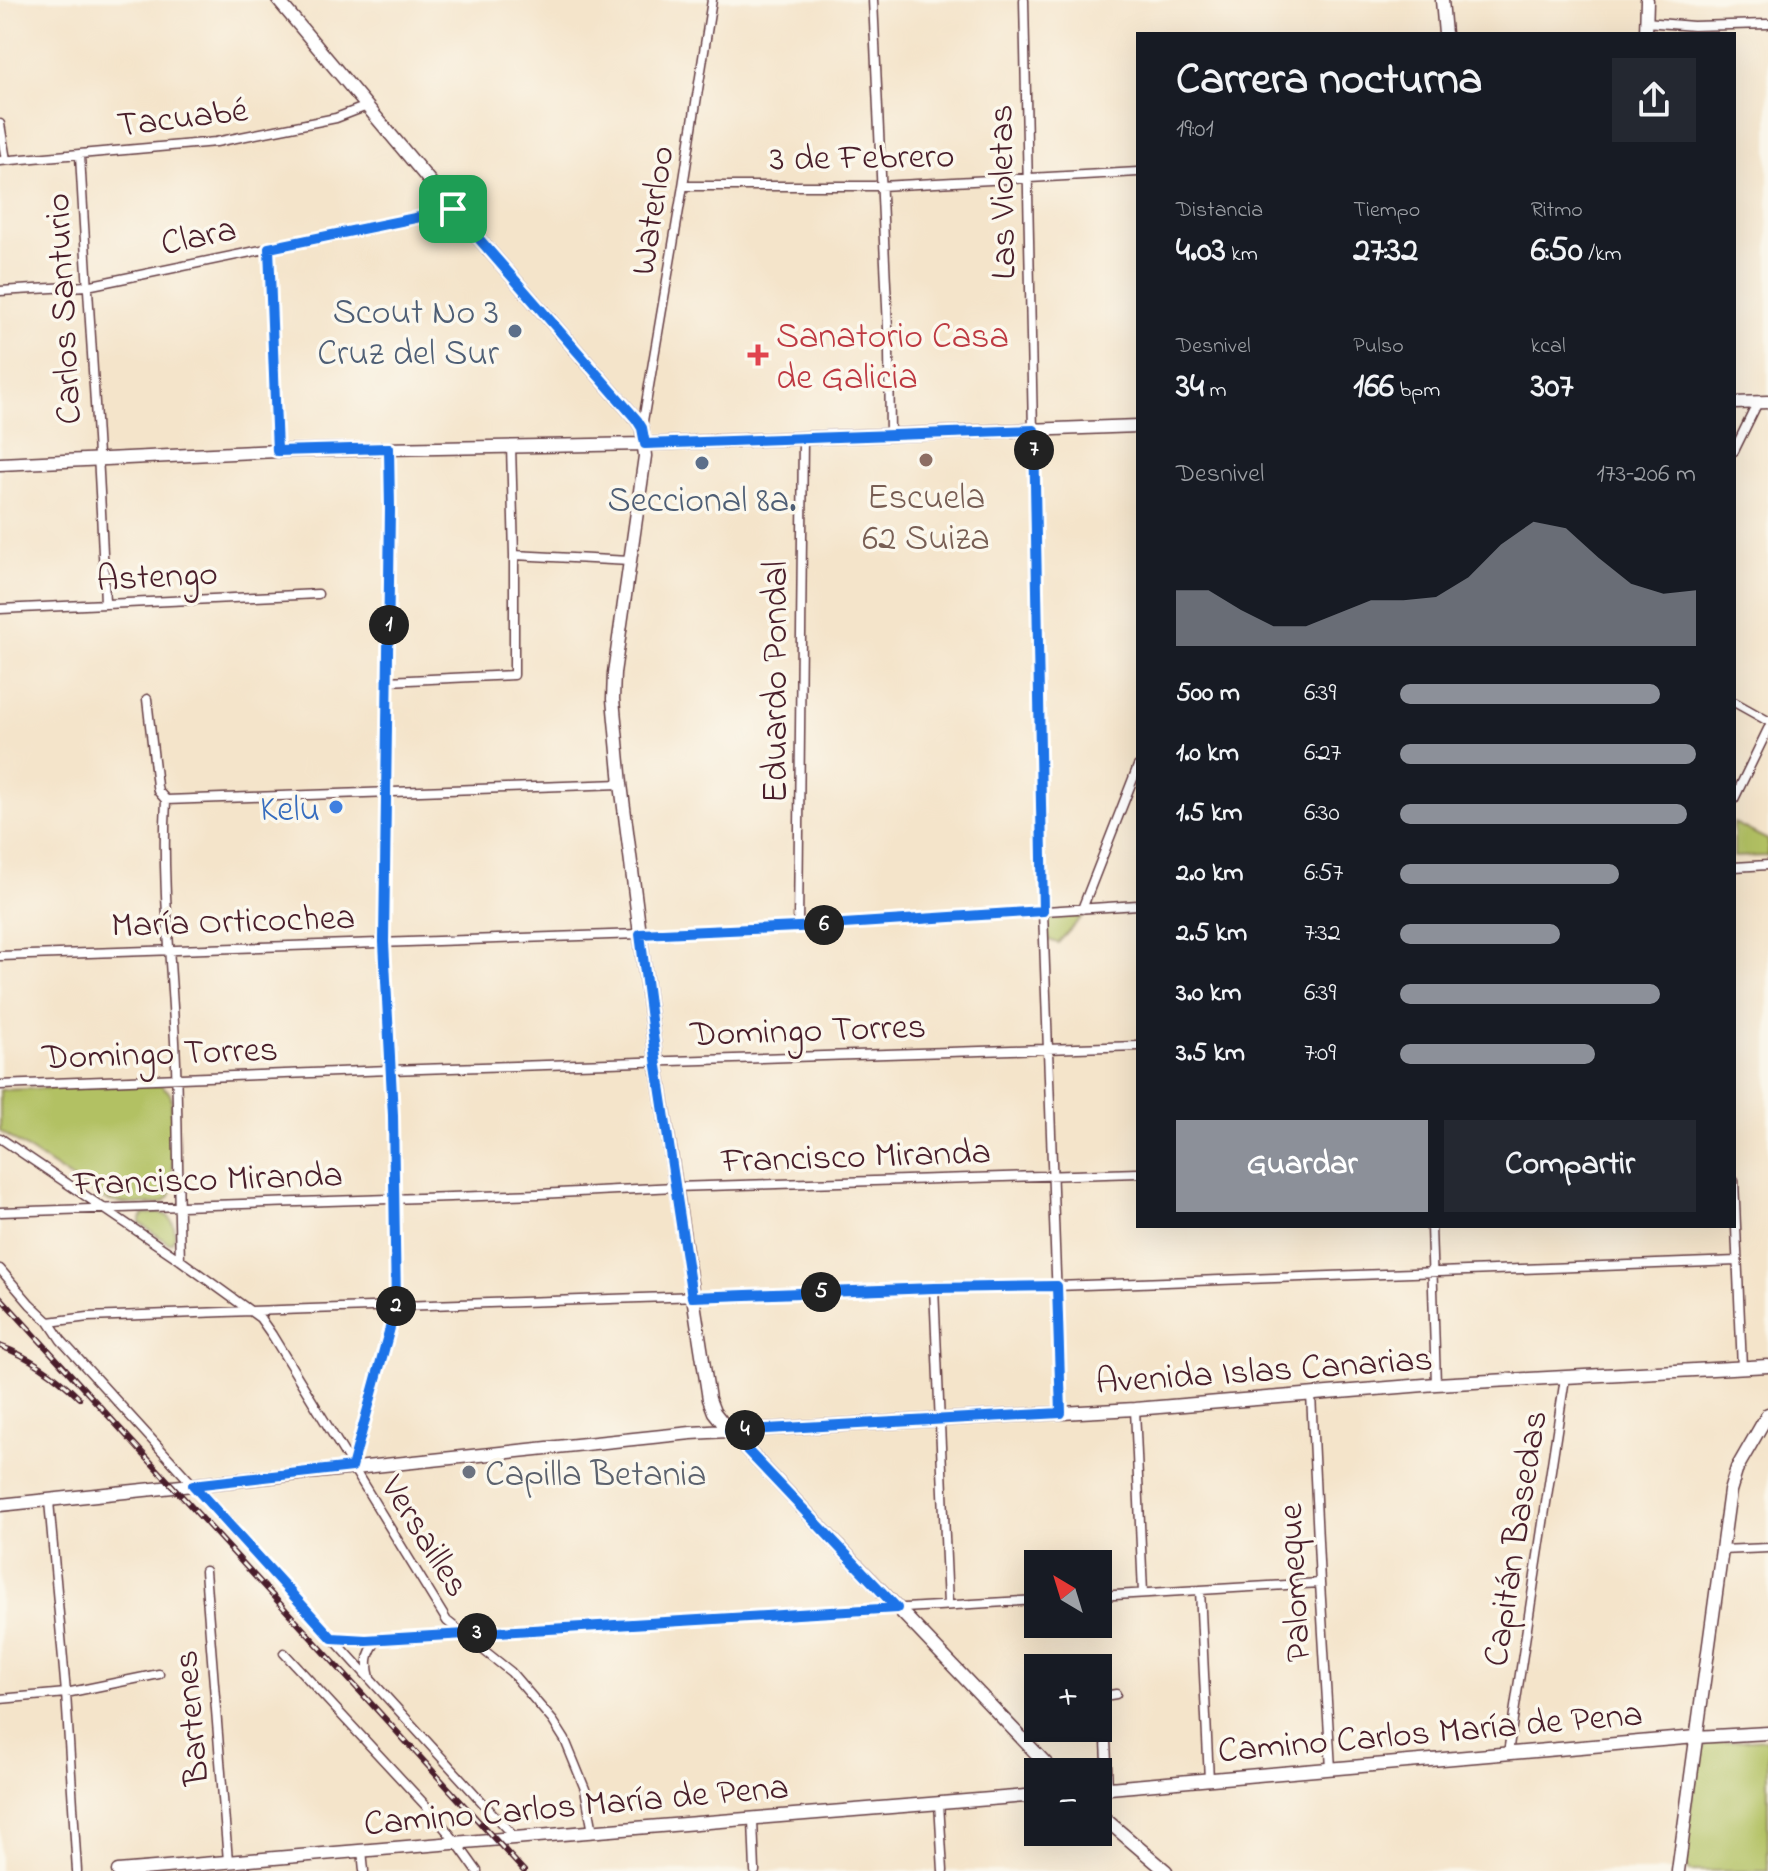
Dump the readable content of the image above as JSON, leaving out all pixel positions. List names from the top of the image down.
{
  "streets": {
    "street": [
      "Tacuabé",
      "3 de Febrero",
      "Las Violetas",
      "Waterloo",
      "Clara",
      "Carlos Santurio",
      "Astengo",
      "Eduardo Pondal",
      "María Orticochea",
      "Domingo Torres",
      "Francisco Miranda",
      "Avenida Islas Canarias",
      "Versailles",
      "Capitán Basedas",
      "Palomeque",
      "Bartenes",
      "Camino Carlos María de Pena"
    ]
  },
  "crossings": [
    ["Tacuabé", "Carlos Santurio"],
    ["3 de Febrero", "Las Violetas"],
    ["3 de Febrero", "Waterloo"],
    ["Las Violetas", "María Orticochea"],
    ["Las Violetas", "Domingo Torres"],
    ["Las Violetas", "Francisco Miranda"],
    ["Las Violetas", "Avenida Islas Canarias"],
    ["Clara", "Carlos Santurio"],
    ["Carlos Santurio", "Astengo"],
    ["Eduardo Pondal", "María Orticochea"],
    ["Francisco Miranda", "Versailles"],
    ["Avenida Islas Canarias", "Versailles"],
    ["Avenida Islas Canarias", "Capitán Basedas"],
    ["Avenida Islas Canarias", "Palomeque"],
    ["Versailles", "Camino Carlos María de Pena"],
    ["Capitán Basedas", "Camino Carlos María de Pena"],
    ["Palomeque", "Camino Carlos María de Pena"],
    ["Bartenes", "Camino Carlos María de Pena"]
  ],
  "places": {
    "other": [
      "Scout No 3 Cruz del Sur",
      "Escuela 62 Suiza",
      "Seccional 8a.",
      "Kelu",
      "Capilla Betania"
    ],
    "health": ["Sanatorio Casa de Galicia"]
  },
  "north": "top left",
  "page": {
    "heading": ["Carrera nocturna", "19:01"],
    "stats": [
      ["Distancia", "4.03 km"],
      ["Tiempo", "27:32"],
      ["Ritmo", "6:50 /km"],
      ["Desnivel", "34 m"],
      ["Pulso", "166 bpm"],
      ["kcal", "307"]
    ],
    "pins": [
      "7",
      "1",
      "6",
      "5",
      "2",
      "4",
      "3"
    ],
    "chart": ["Desnivel", "173–206 m"],
    "list": [
      {
        "name": "500 m",
        "note": "6:39"
      },
      {
        "name": "1.0 km",
        "note": "6:27"
      },
      {
        "name": "1.5 km",
        "note": "6:30"
      },
      {
        "name": "2.0 km",
        "note": "6:57"
      },
      {
        "name": "2.5 km",
        "note": "7:32"
      },
      {
        "name": "3.0 km",
        "note": "6:39"
      },
      {
        "name": "3.5 km",
        "note": "7:09"
      }
    ],
    "buttons": ["Guardar", "Compartir"],
    "map_buttons": ["+", "−"]
  }
}
